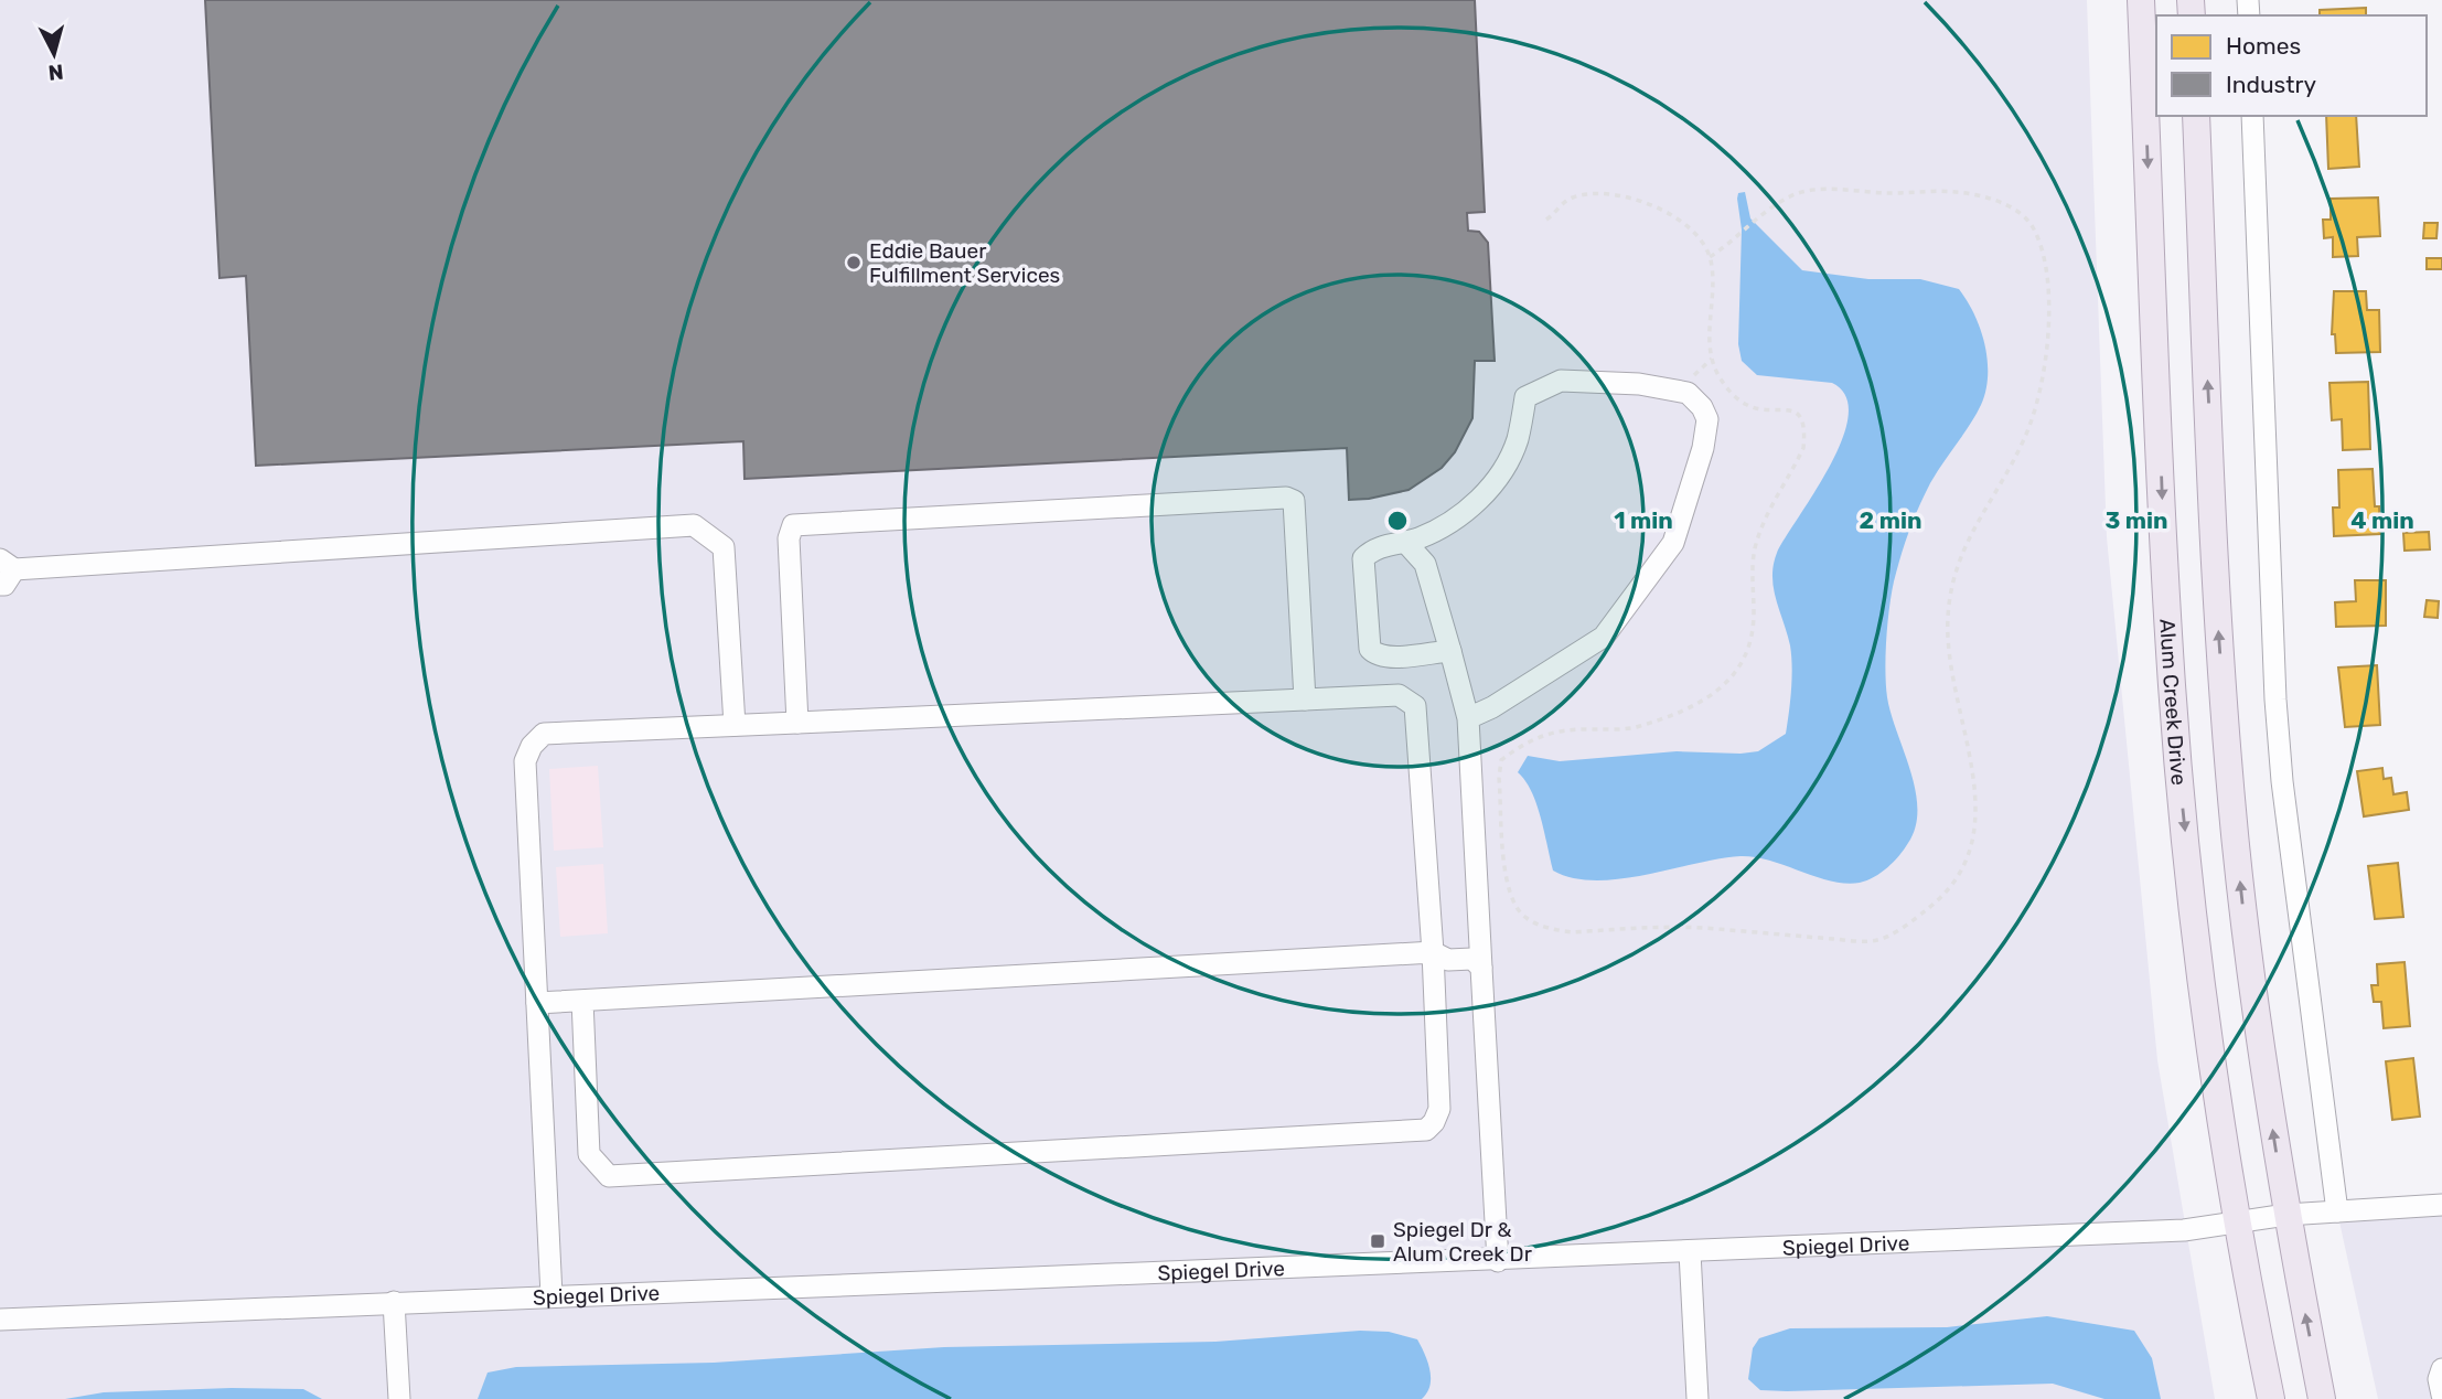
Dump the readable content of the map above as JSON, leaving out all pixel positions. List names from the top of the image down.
{
  "streets": {
    "main road": ["Alum Creek Drive"],
    "street": ["Spiegel Drive"]
  },
  "crossings": [
    ["Alum Creek Drive", "Spiegel Drive"]
  ],
  "places": {
    "other": ["Eddie Bauer Fulfillment Services"],
    "transit": ["Spiegel Dr & Alum Creek Dr"]
  },
  "legend": ["Homes", "Industry"],
  "north": "bottom",
  "rings": [
    "1 min",
    "2 min",
    "3 min",
    "4 min"
  ]
}
